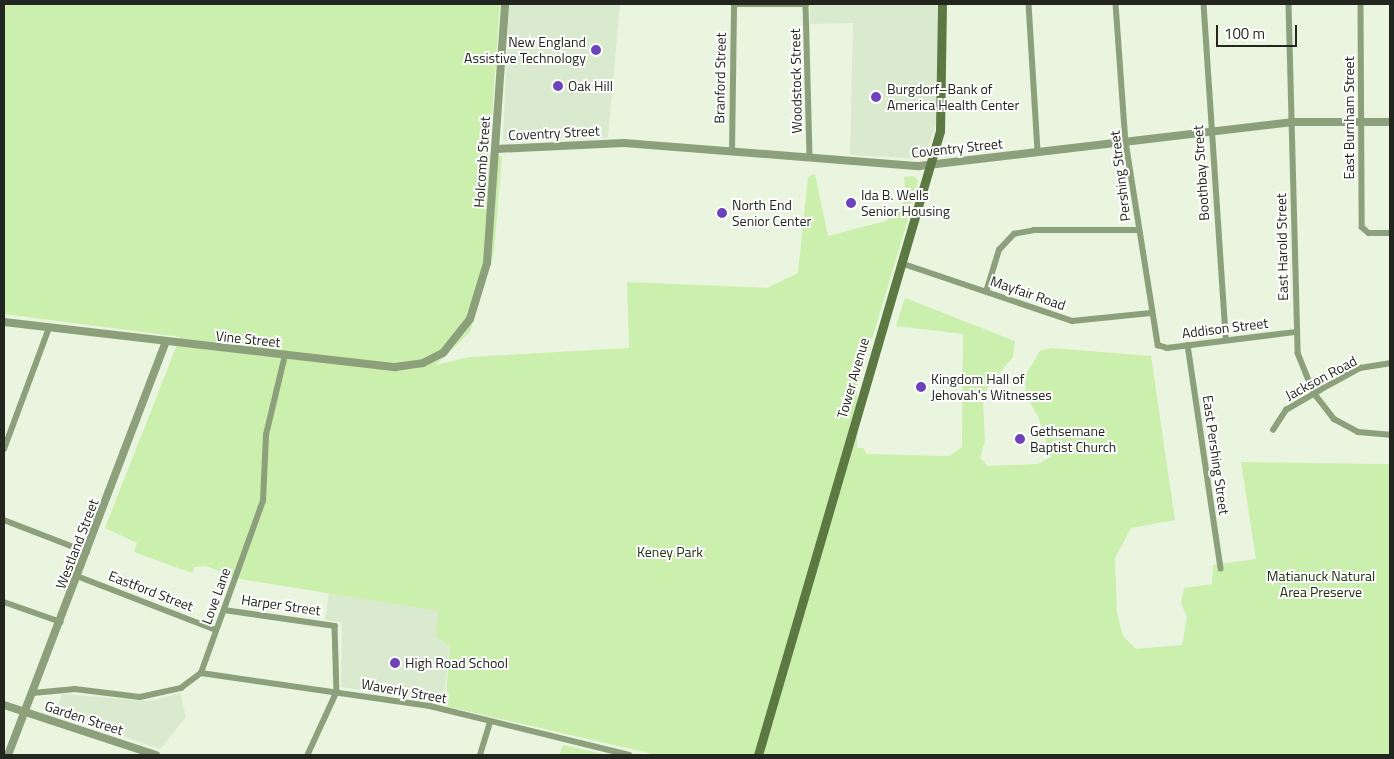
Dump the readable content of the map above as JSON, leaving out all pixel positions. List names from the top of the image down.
{
  "streets": {
    "main road": ["Tower Avenue"],
    "street": [
      "Branford Street",
      "Woodstock Street",
      "East Burnham Street",
      "Coventry Street",
      "Holcomb Street",
      "Boothbay Street",
      "Pershing Street",
      "East Harold Street",
      "Mayfair Road",
      "Addison Street",
      "Vine Street",
      "Jackson Road",
      "East Pershing Street",
      "Westland Street",
      "Eastford Street",
      "Love Lane",
      "Harper Street",
      "Waverly Street",
      "Garden Street"
    ]
  },
  "crossings": [
    ["Branford Street", "Coventry Street"],
    ["Woodstock Street", "Coventry Street"],
    ["East Burnham Street", "Coventry Street"],
    ["Coventry Street", "Holcomb Street"],
    ["Coventry Street", "Boothbay Street"],
    ["Coventry Street", "Pershing Street"],
    ["Coventry Street", "East Harold Street"],
    ["Coventry Street", "Tower Avenue"],
    ["Holcomb Street", "Vine Street"],
    ["Boothbay Street", "Addison Street"],
    ["Pershing Street", "Mayfair Road"],
    ["Pershing Street", "Addison Street"],
    ["East Harold Street", "Addison Street"],
    ["East Harold Street", "Jackson Road"],
    ["Mayfair Road", "Tower Avenue"],
    ["Addison Street", "East Pershing Street"],
    ["Vine Street", "Westland Street"],
    ["Vine Street", "Love Lane"],
    ["Westland Street", "Eastford Street"],
    ["Westland Street", "Garden Street"],
    ["Eastford Street", "Love Lane"],
    ["Love Lane", "Harper Street"],
    ["Love Lane", "Waverly Street"],
    ["Harper Street", "Waverly Street"]
  ],
  "parks": ["Keney Park", "Matianuck Natural Area Preserve"],
  "places": [
    "New England Assistive Technology",
    "Oak Hill",
    "Burgdorf–Bank of America Health Center",
    "Ida B. Wells Senior Housing",
    "North End Senior Center",
    "Kingdom Hall of Jehovah's Witnesses",
    "Gethsemane Baptist Church",
    "High Road School"
  ],
  "scale_bar": "100 m"
}
